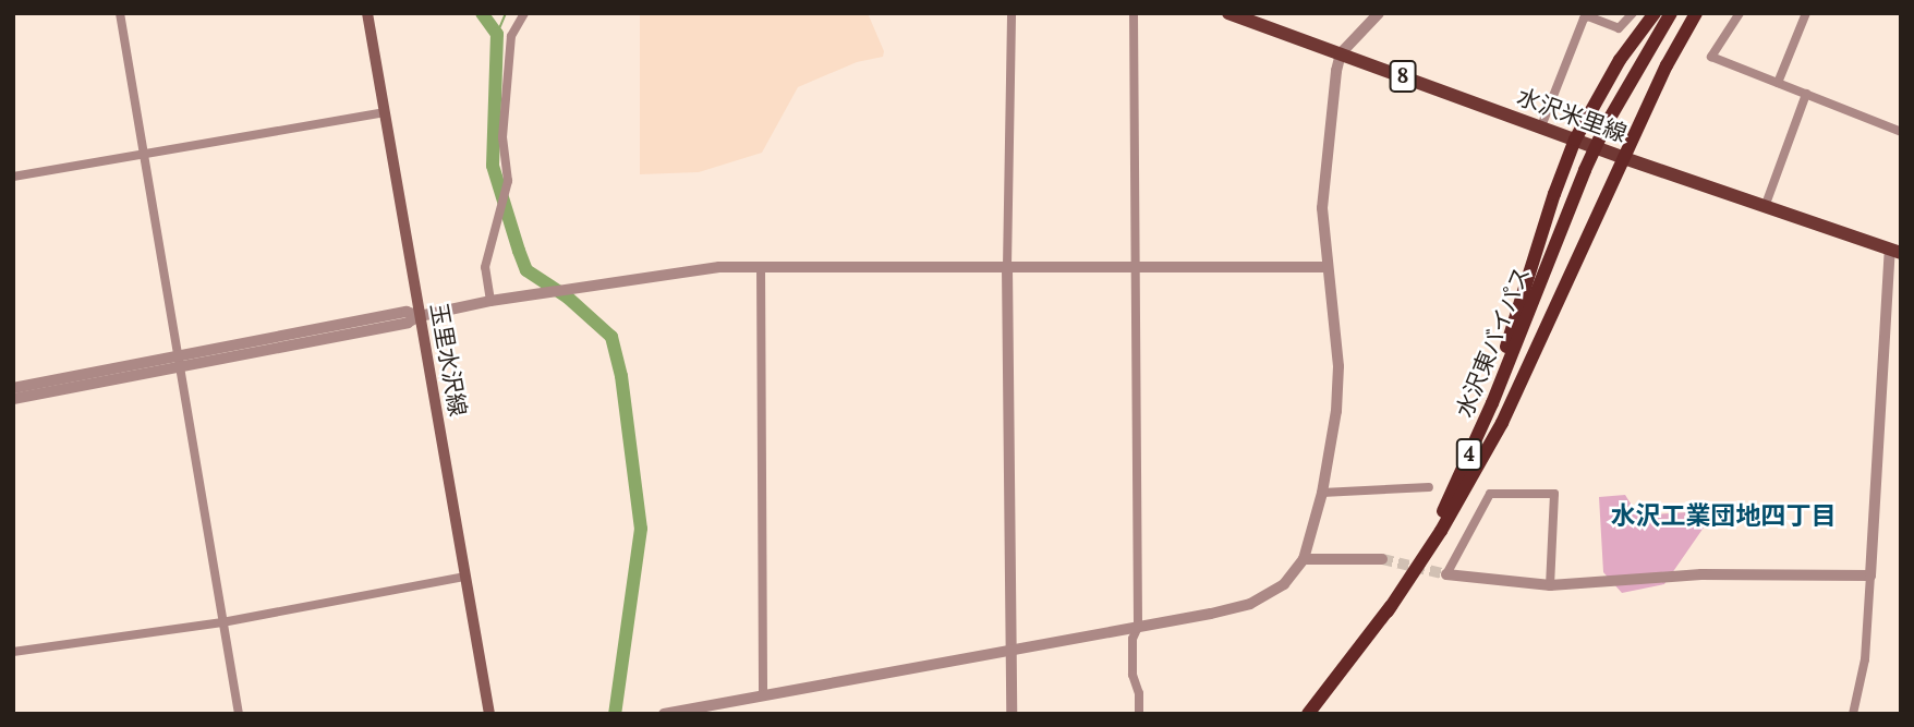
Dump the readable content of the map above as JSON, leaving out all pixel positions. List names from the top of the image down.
{
  "streets": {
    "highway": ["水沢東バイパス", "4"],
    "main road": ["8", "水沢米里線", "玉里水沢線"]
  },
  "districts": ["水沢工業団地四丁目"]
}
